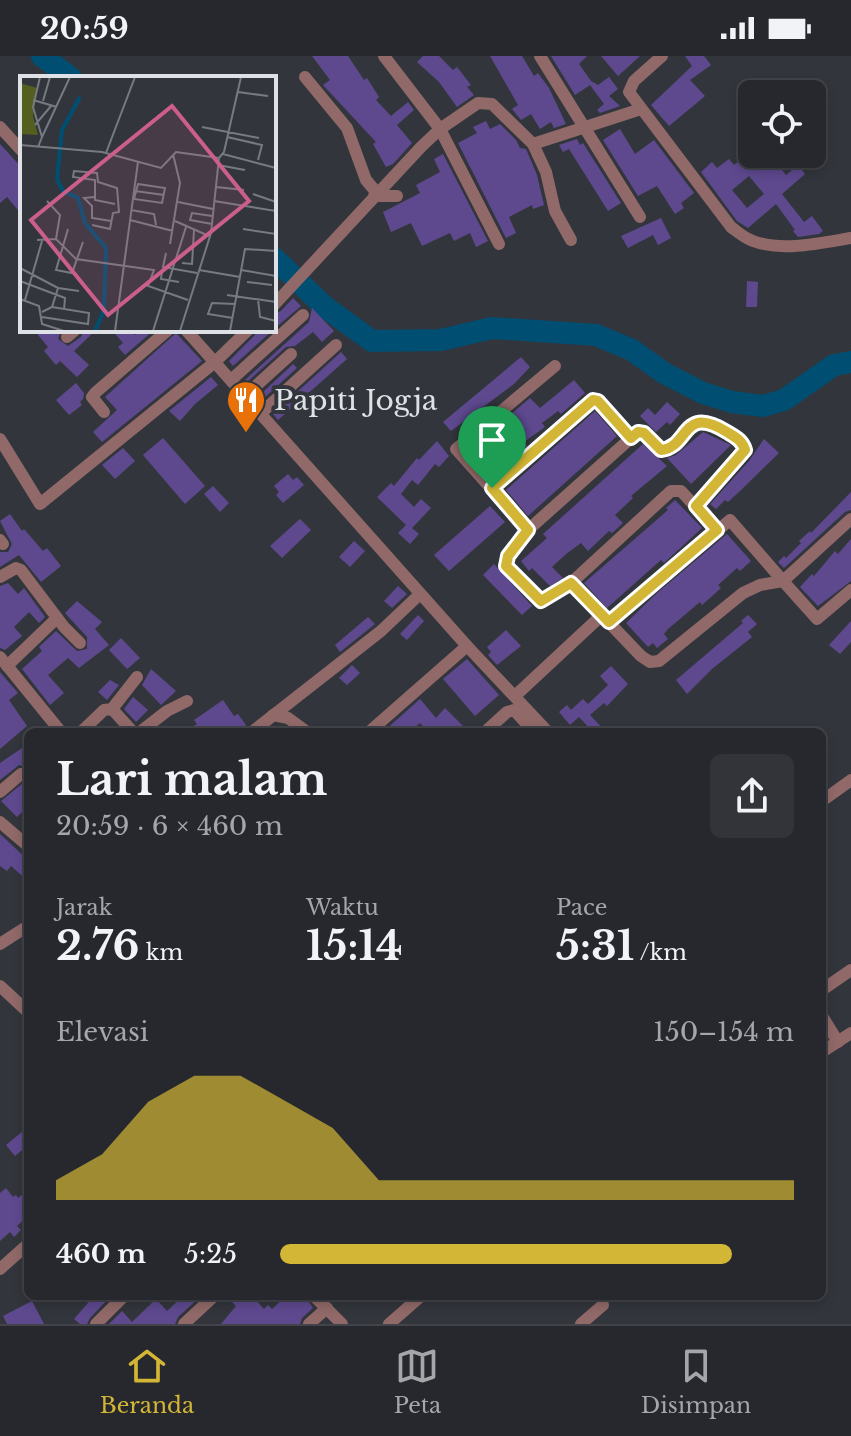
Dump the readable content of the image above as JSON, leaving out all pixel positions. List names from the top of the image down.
{
  "places": {
    "restaurant": ["Papiti Jogja"]
  },
  "page": {
    "status": "20:59",
    "heading": ["Lari malam", "20:59 · 6 × 460 m"],
    "stats": [
      ["Jarak", "2.76 km"],
      ["Waktu", "15:14"],
      ["Pace", "5:31 /km"]
    ],
    "chart": ["Elevasi", "150–154 m"],
    "list": [
      {
        "name": "460 m",
        "note": "5:25"
      }
    ],
    "tabs": ["Beranda", "Peta", "Disimpan"]
  }
}
